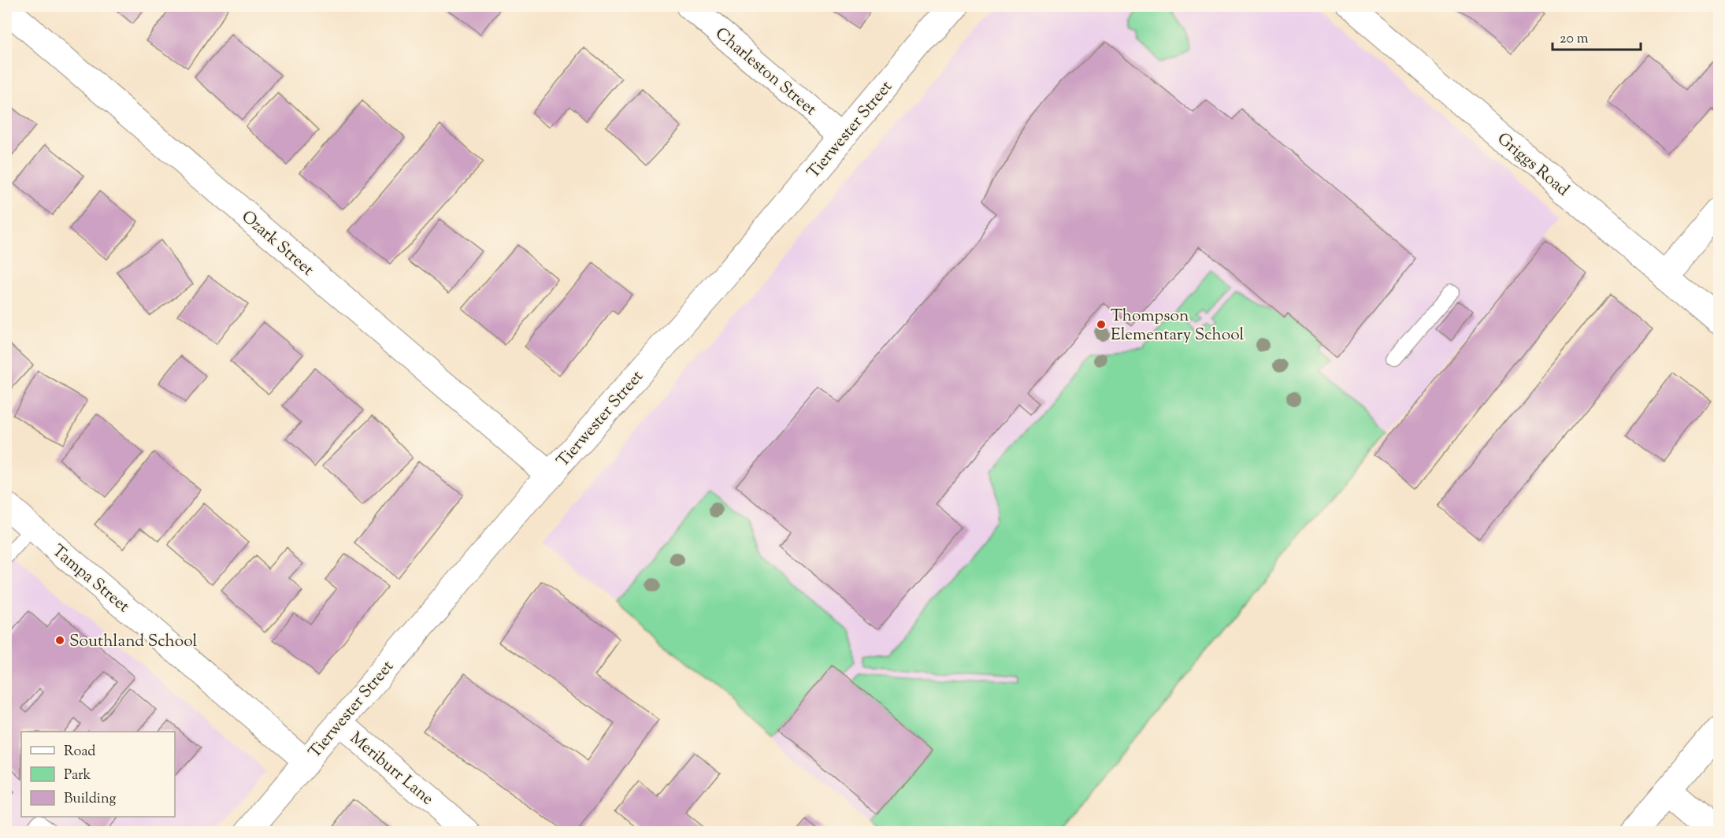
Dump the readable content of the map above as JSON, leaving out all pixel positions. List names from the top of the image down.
{
  "streets": {
    "street": [
      "Charleston Street",
      "Tierwester Street",
      "Griggs Road",
      "Ozark Street",
      "Tampa Street",
      "Meriburr Lane"
    ]
  },
  "crossings": [
    ["Charleston Street", "Tierwester Street"],
    ["Tierwester Street", "Ozark Street"],
    ["Tierwester Street", "Tampa Street"],
    ["Tierwester Street", "Meriburr Lane"]
  ],
  "places": ["Thompson Elementary School", "Southland School"],
  "legend": ["Road", "Park", "Building"],
  "scale_bar": "20 m"
}
